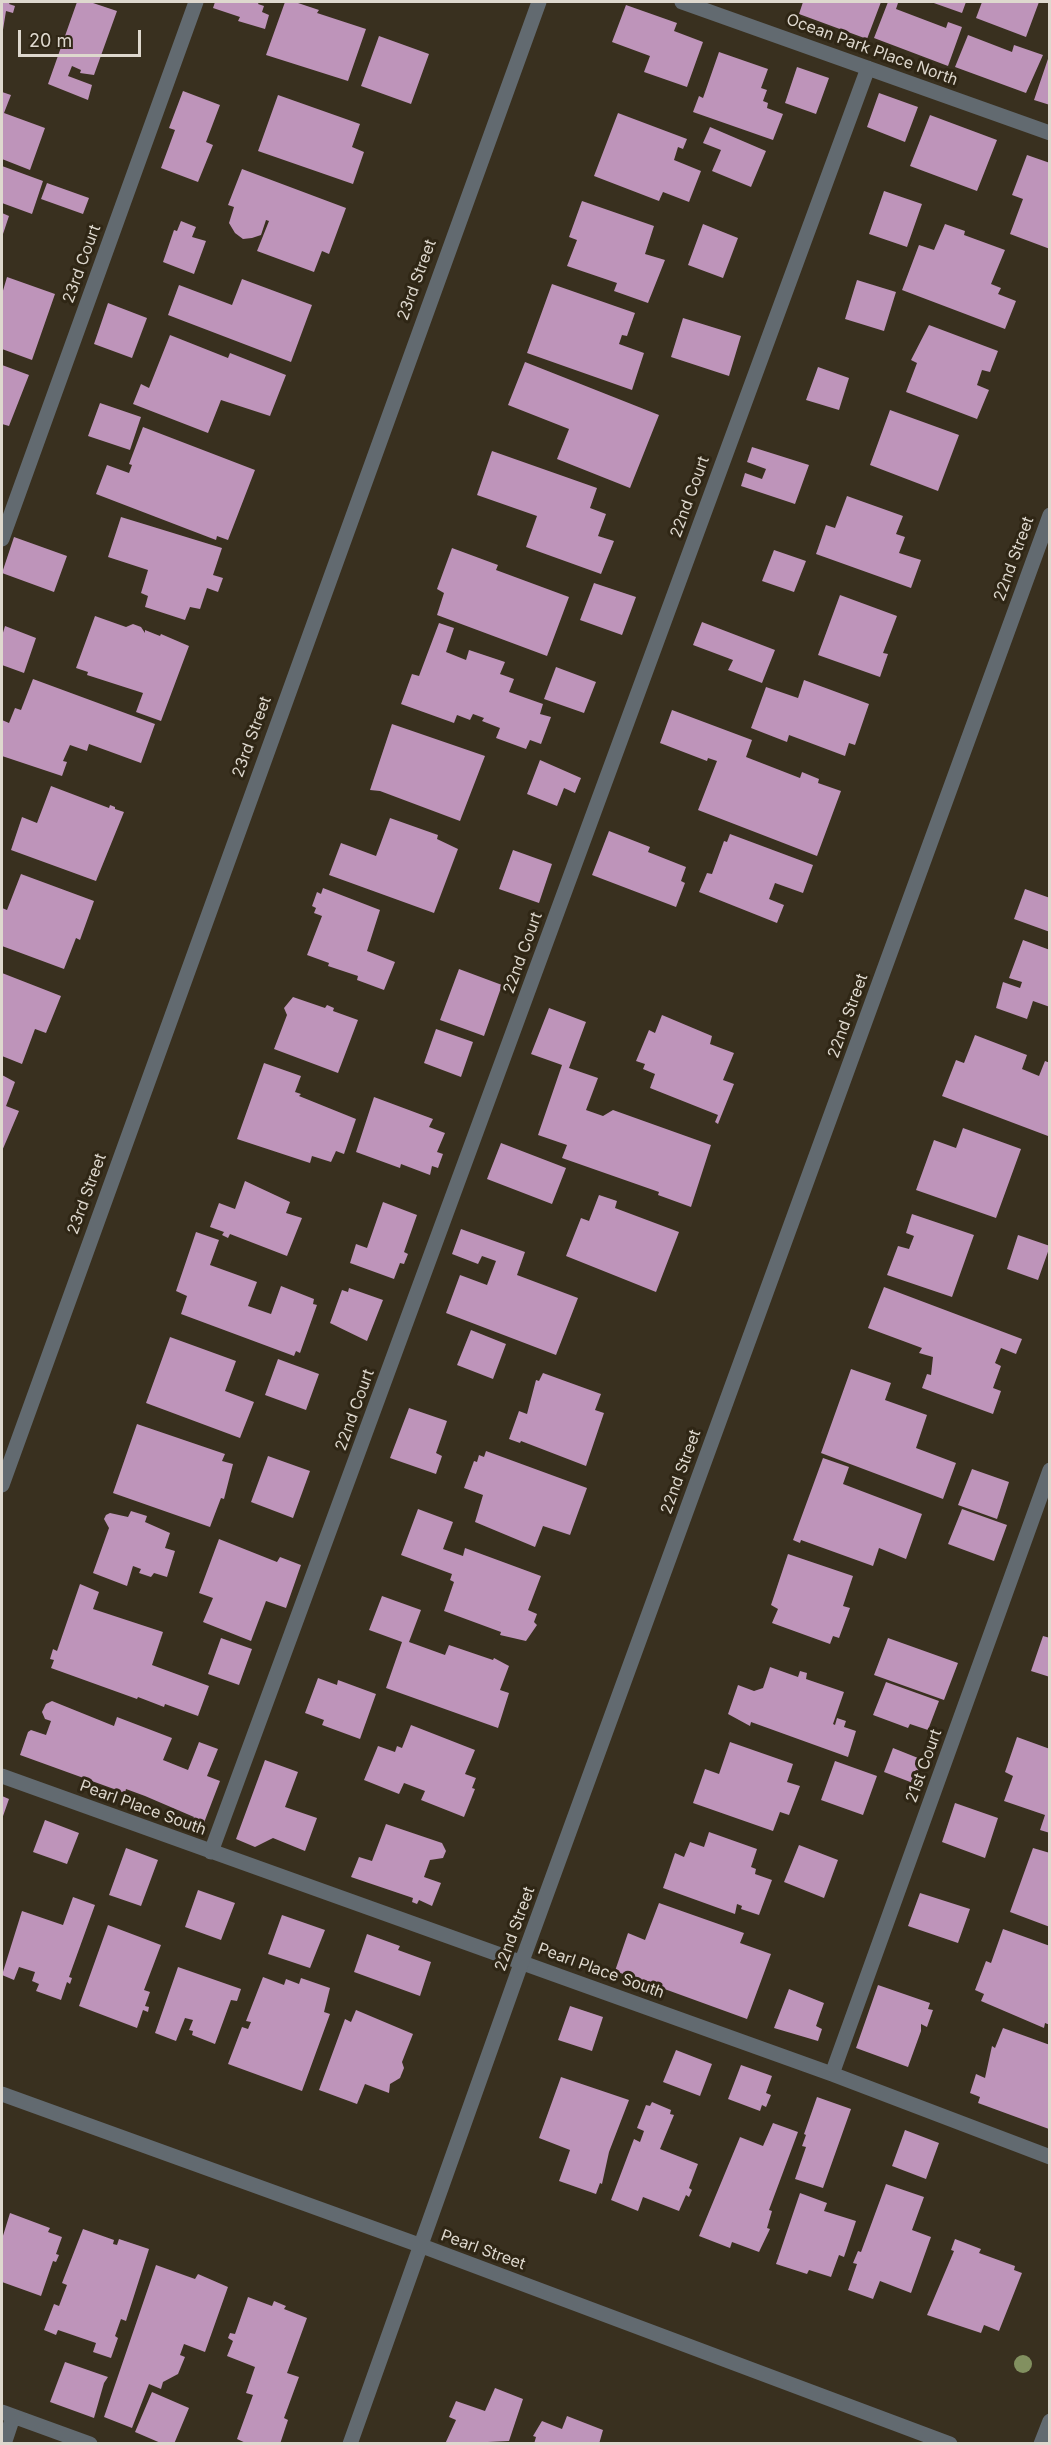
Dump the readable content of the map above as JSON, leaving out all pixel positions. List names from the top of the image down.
{
  "streets": {
    "street": [
      "Ocean Park Place North",
      "23rd Court",
      "23rd Street",
      "22nd Court",
      "22nd Street",
      "21st Court",
      "Pearl Place South",
      "Pearl Street"
    ]
  },
  "crossings": [
    ["Ocean Park Place North", "22nd Court"],
    ["22nd Court", "Pearl Place South"],
    ["22nd Street", "Pearl Place South"],
    ["22nd Street", "Pearl Street"],
    ["21st Court", "Pearl Place South"]
  ],
  "scale_bar": "20 m"
}
